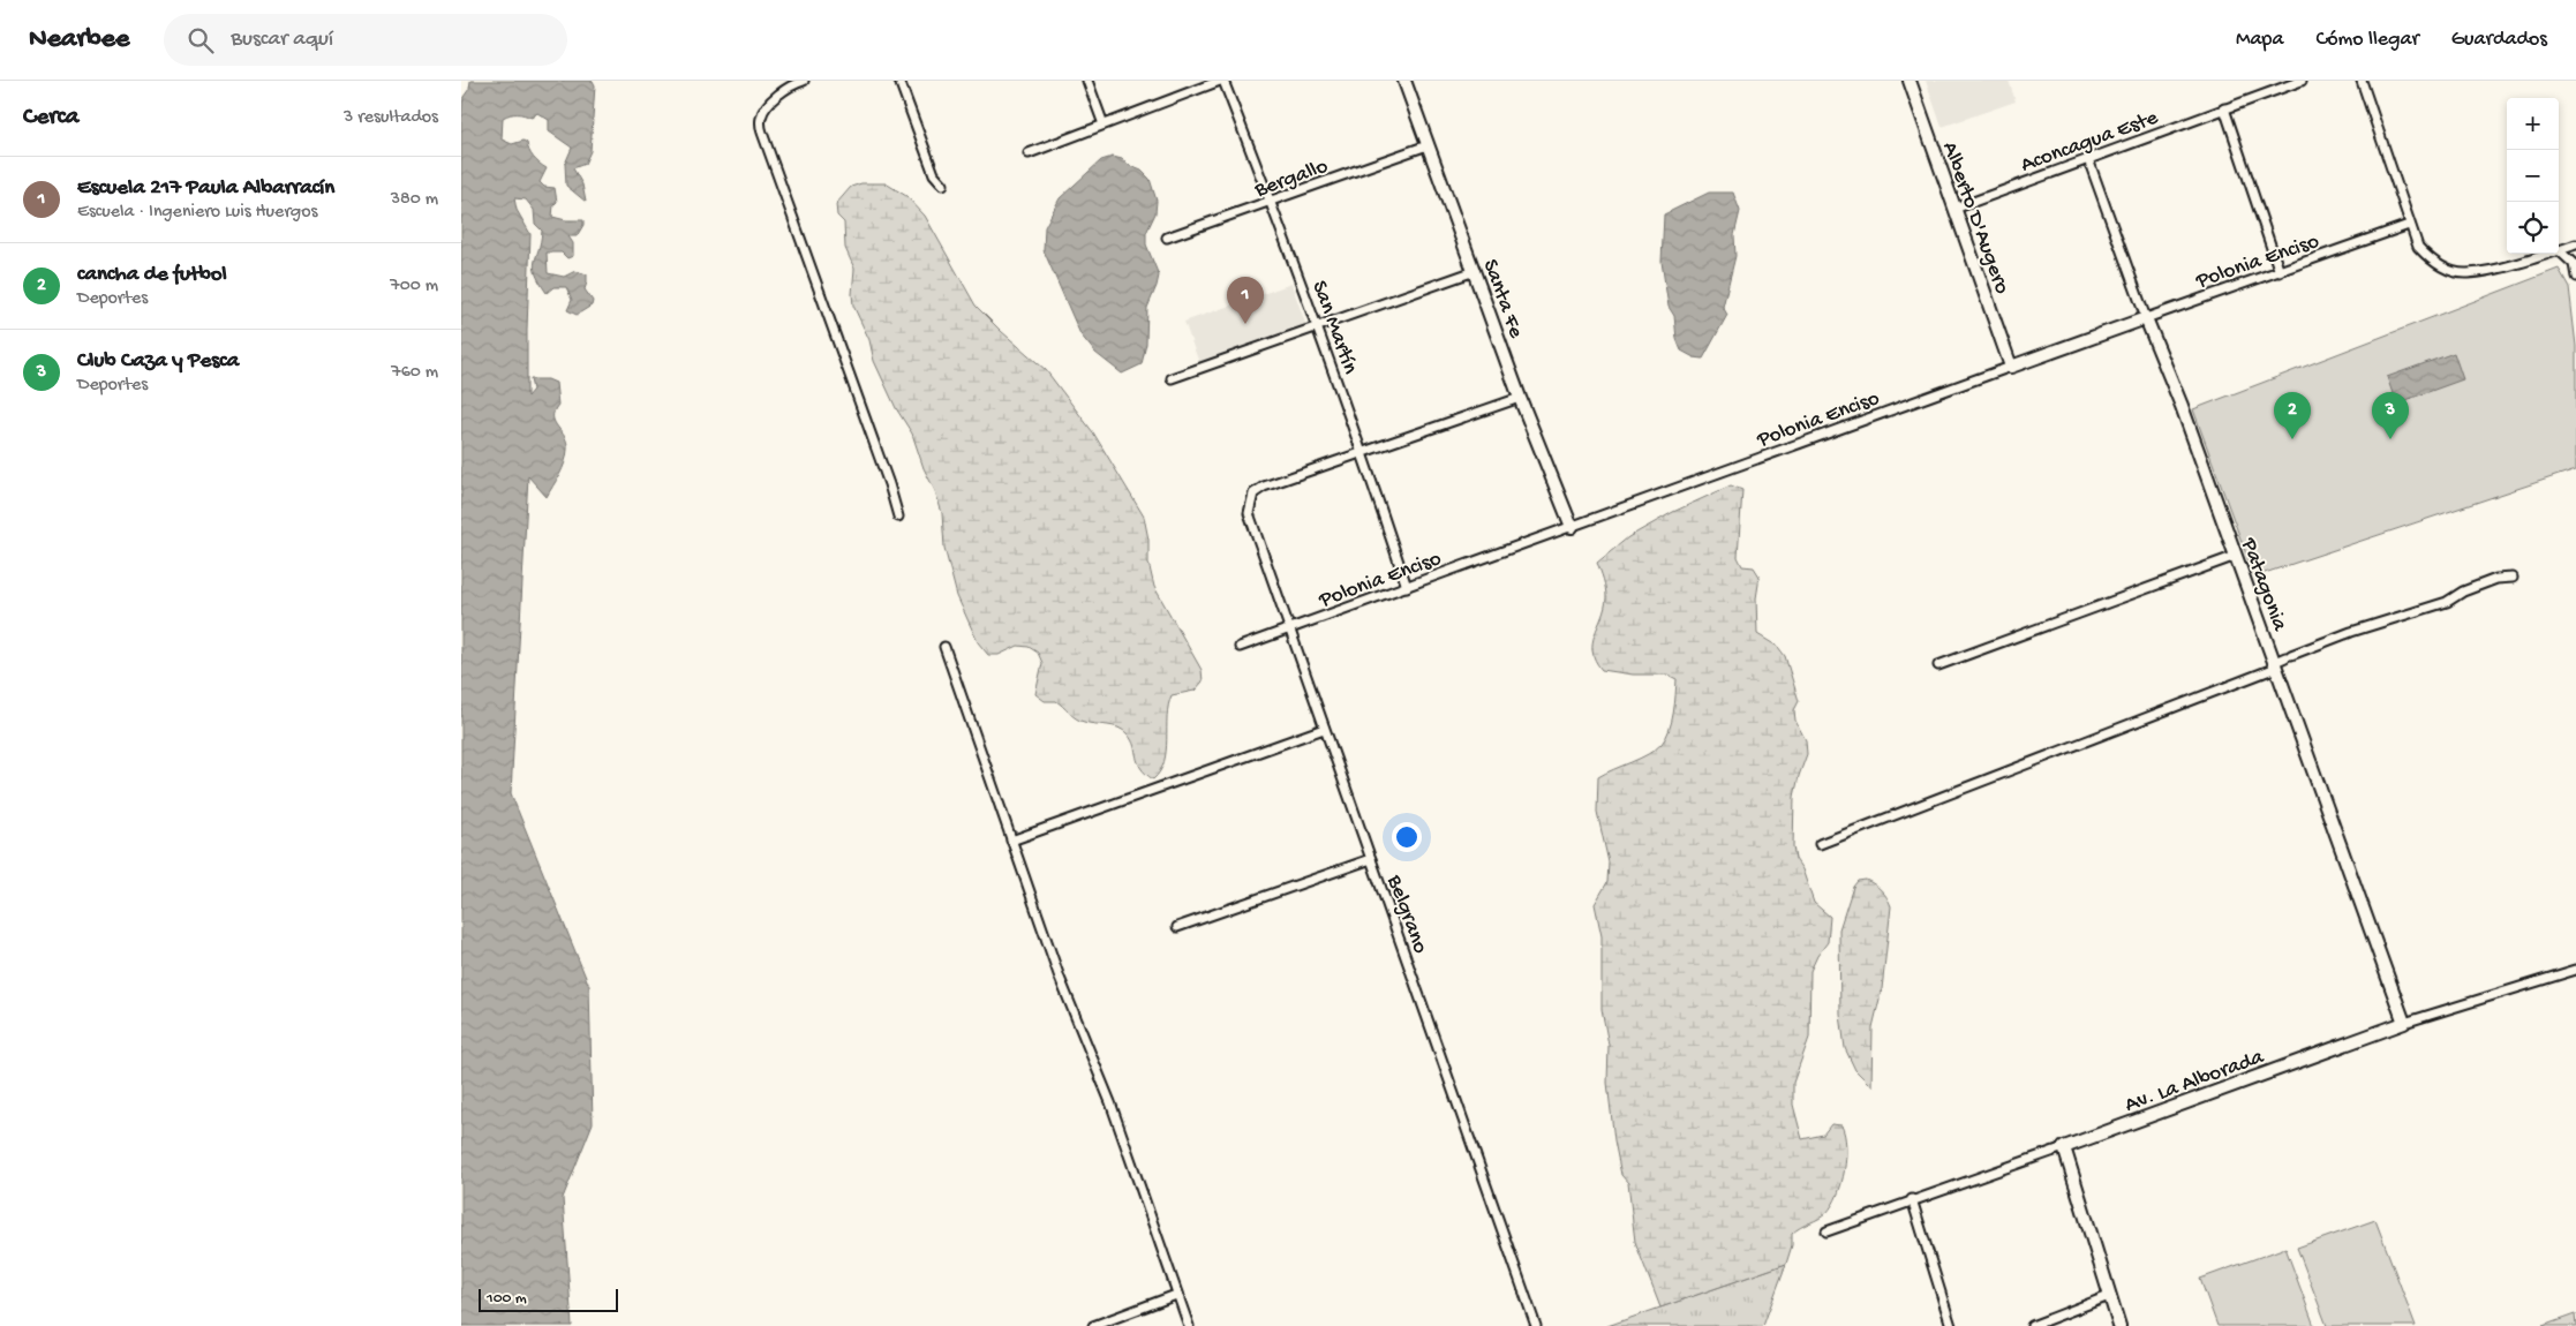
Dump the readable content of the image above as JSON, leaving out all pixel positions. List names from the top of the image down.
{
  "streets": {
    "main road": [
      "Alberto D'Augero",
      "Polonia Enciso",
      "Santa Fe",
      "Patagonia",
      "Av. La Alborada"
    ],
    "street": [
      "Aconcagua Este",
      "Bergallo",
      "San Martín",
      "Belgrano"
    ]
  },
  "crossings": [
    ["Aconcagua Este", "Alberto D'Augero"],
    ["Aconcagua Este", "Patagonia"],
    ["Bergallo", "Santa Fe"],
    ["Bergallo", "San Martín"],
    ["Alberto D'Augero", "Polonia Enciso"],
    ["Polonia Enciso", "Santa Fe"],
    ["Polonia Enciso", "San Martín"],
    ["Polonia Enciso", "Patagonia"],
    ["Polonia Enciso", "Belgrano"],
    ["San Martín", "Belgrano"],
    ["Patagonia", "Av. La Alborada"]
  ],
  "scale_bar": "100 m",
  "page": {
    "header": "Nearbee",
    "search": "Buscar aquí",
    "nav": ["Mapa", "Cómo llegar", "Guardados"],
    "heading": ["Cerca", "3 resultados"],
    "map_buttons": ["+", "−"],
    "list": [
      {
        "mark": "1",
        "name": "Escuela 217 Paula Albarracín",
        "note": "Escuela · Ingeniero Luis Huergos",
        "value": "380 m"
      },
      {
        "mark": "2",
        "name": "cancha de futbol",
        "note": "Deportes",
        "value": "700 m"
      },
      {
        "mark": "3",
        "name": "Club Caza y Pesca",
        "note": "Deportes",
        "value": "760 m"
      }
    ],
    "pins": ["1", "2", "3"],
    "scale": "100 m"
  }
}
